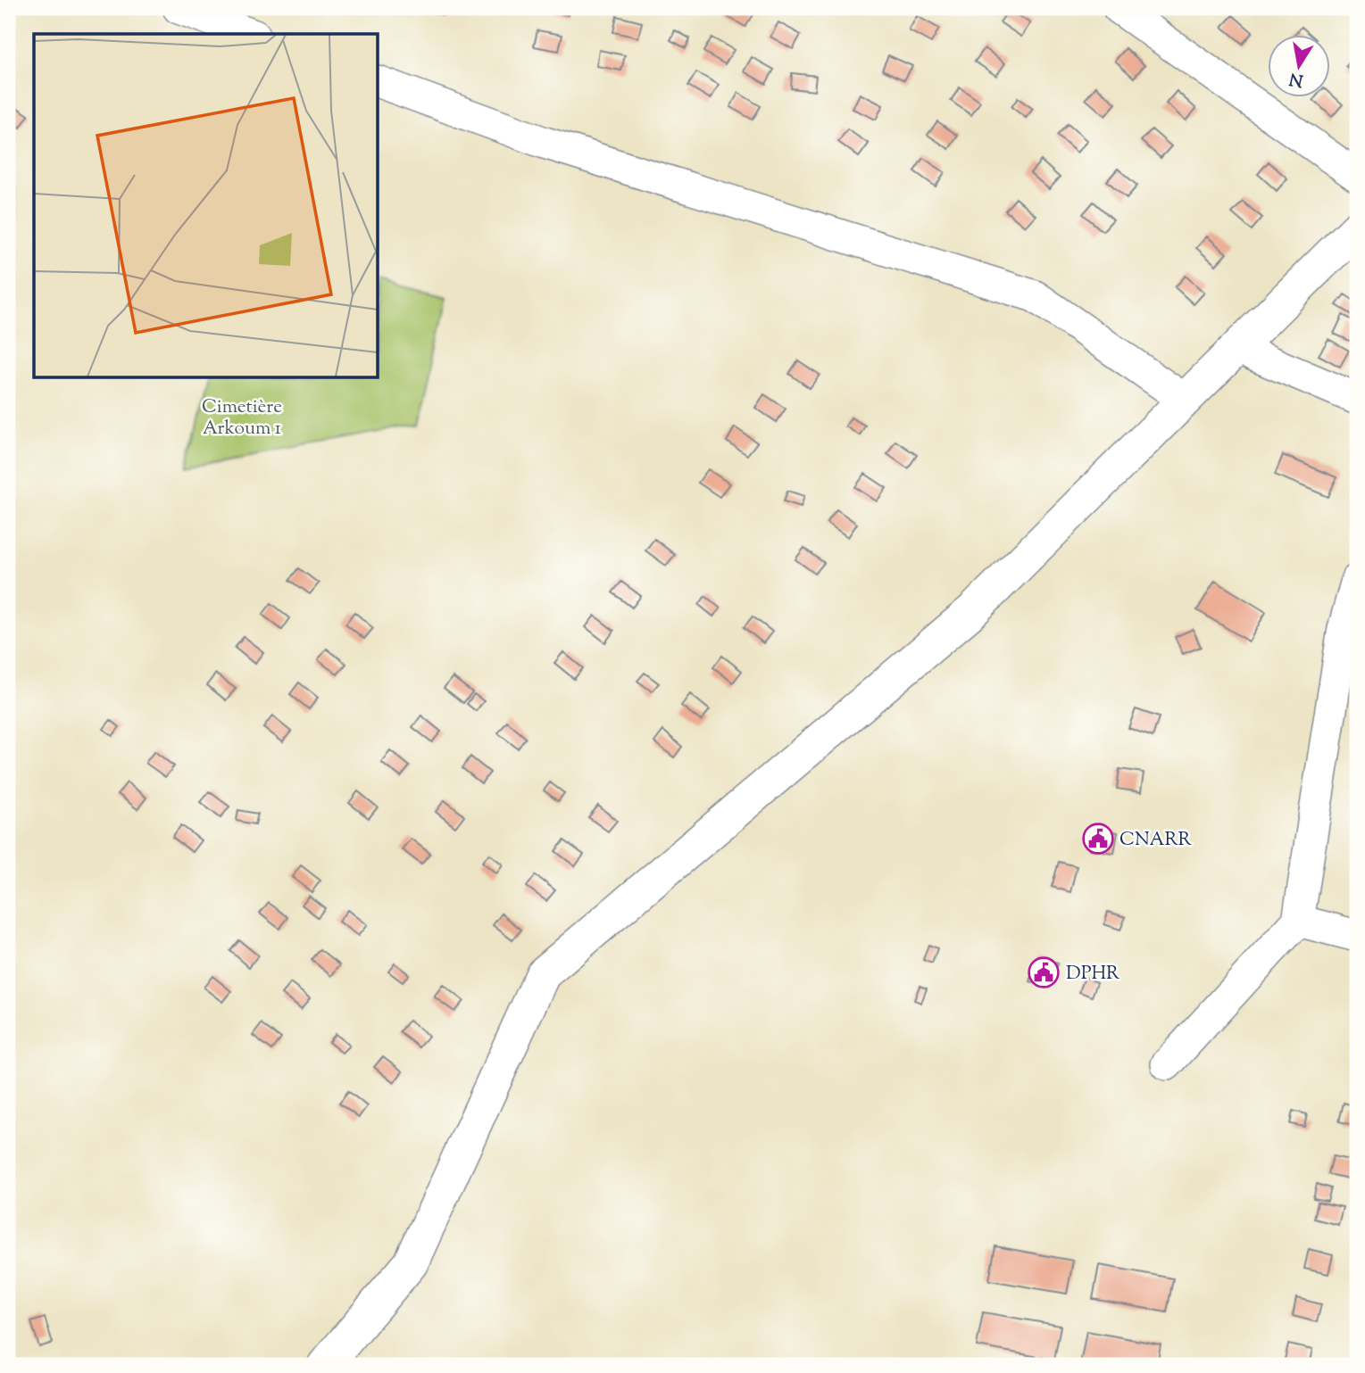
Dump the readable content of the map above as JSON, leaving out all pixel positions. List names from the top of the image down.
{
  "parks": ["Cimetière Arkoum 1"],
  "places": {
    "public building": ["CNARR", "DPHR"]
  },
  "north": "bottom"
}
